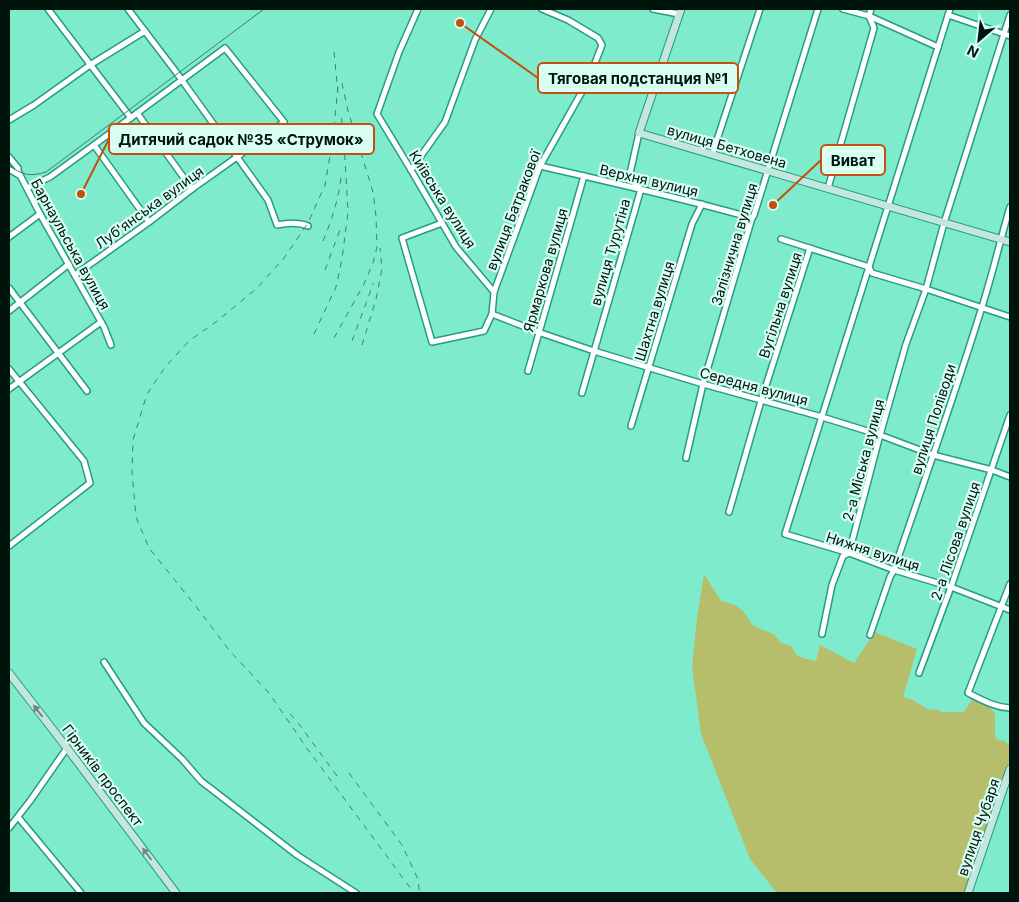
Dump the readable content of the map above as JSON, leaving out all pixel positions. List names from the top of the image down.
{
  "streets": {
    "street": [
      "вулиця Бетховена",
      "Верхня вулиця",
      "Київська вулиця",
      "Луб'янська вулиця",
      "вулиця Батракової",
      "Барнаульська вулиця",
      "Залізнична вулиця",
      "вулиця Турутіна",
      "Ярмаркова вулиця",
      "Вугільна вулиця",
      "Шахтна вулиця",
      "Середня вулиця",
      "вулиця Поліводи",
      "2-а Міська вулиця",
      "2-а Лісова вулиця",
      "Нижня вулиця",
      "Гірників проспект",
      "вулиця Чубаря"
    ]
  },
  "crossings": [
    ["вулиця Бетховена", "Залізнична вулиця"],
    ["вулиця Бетховена", "вулиця Турутіна"],
    ["вулиця Бетховена", "вулиця Поліводи"],
    ["вулиця Бетховена", "2-а Міська вулиця"],
    ["Верхня вулиця", "вулиця Батракової"],
    ["Верхня вулиця", "Залізнична вулиця"],
    ["Верхня вулиця", "вулиця Турутіна"],
    ["Верхня вулиця", "Ярмаркова вулиця"],
    ["Верхня вулиця", "Шахтна вулиця"],
    ["Київська вулиця", "вулиця Батракової"],
    ["Луб'янська вулиця", "Барнаульська вулиця"],
    ["вулиця Батракової", "Середня вулиця"],
    ["Залізнична вулиця", "Середня вулиця"],
    ["вулиця Турутіна", "Середня вулиця"],
    ["Ярмаркова вулиця", "Середня вулиця"],
    ["Вугільна вулиця", "Середня вулиця"],
    ["Шахтна вулиця", "Середня вулиця"],
    ["Середня вулиця", "вулиця Поліводи"],
    ["Середня вулиця", "2-а Міська вулиця"],
    ["Середня вулиця", "2-а Лісова вулиця"],
    ["Середня вулиця", "Нижня вулиця"],
    ["вулиця Поліводи", "Нижня вулиця"],
    ["2-а Міська вулиця", "Нижня вулиця"],
    ["2-а Лісова вулиця", "Нижня вулиця"]
  ],
  "one_way": ["Гірників проспект"],
  "places": ["Тяговая подстанция №1", "Дитячий садок №35 «Струмок»", "Виват"],
  "north": "bottom left"
}
